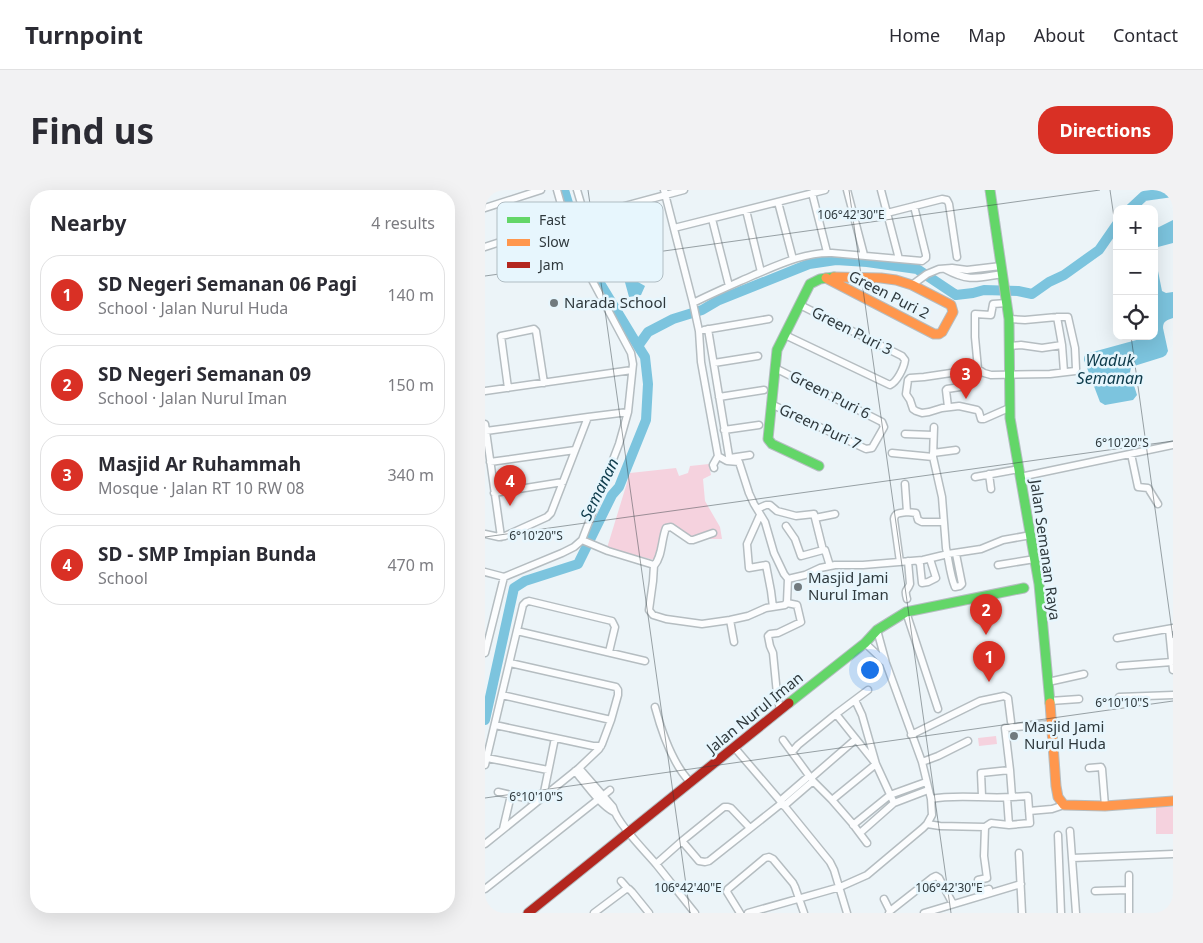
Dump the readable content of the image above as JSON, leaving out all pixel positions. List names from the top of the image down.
{
  "streets": {
    "street": [
      "Green Puri 2",
      "Green Puri 3",
      "Green Puri 6",
      "Green Puri 7",
      "Jalan Semanan Raya",
      "Jalan Nurul Iman"
    ]
  },
  "crossings": [
    ["Green Puri 6", "Green Puri 7"]
  ],
  "water": ["Waduk Semanan", "Semanan"],
  "places": ["Narada School", "Masjid Jami Nurul Iman", "Masjid Jami Nurul Huda"],
  "legend": ["Fast", "Slow", "Jam"],
  "page": {
    "header": "Turnpoint",
    "nav": [
      "Home",
      "Map",
      "About",
      "Contact"
    ],
    "buttons": "Directions",
    "title": "Find us",
    "heading": ["Nearby", "4 results"],
    "map_buttons": ["+", "−"],
    "list": [
      {
        "mark": "1",
        "name": "SD Negeri Semanan 06 Pagi",
        "note": "School · Jalan Nurul Huda",
        "value": "140 m"
      },
      {
        "mark": "2",
        "name": "SD Negeri Semanan 09",
        "note": "School · Jalan Nurul Iman",
        "value": "150 m"
      },
      {
        "mark": "3",
        "name": "Masjid Ar Ruhammah",
        "note": "Mosque · Jalan RT 10 RW 08",
        "value": "340 m"
      },
      {
        "mark": "4",
        "name": "SD - SMP Impian Bunda",
        "note": "School",
        "value": "470 m"
      }
    ],
    "pins": [
      "3",
      "4",
      "2",
      "1"
    ]
  },
  "coordinates": [
    "106°42'30\"E",
    "6°10'20\"S",
    "6°10'10\"S",
    "106°42'40\"E"
  ]
}
